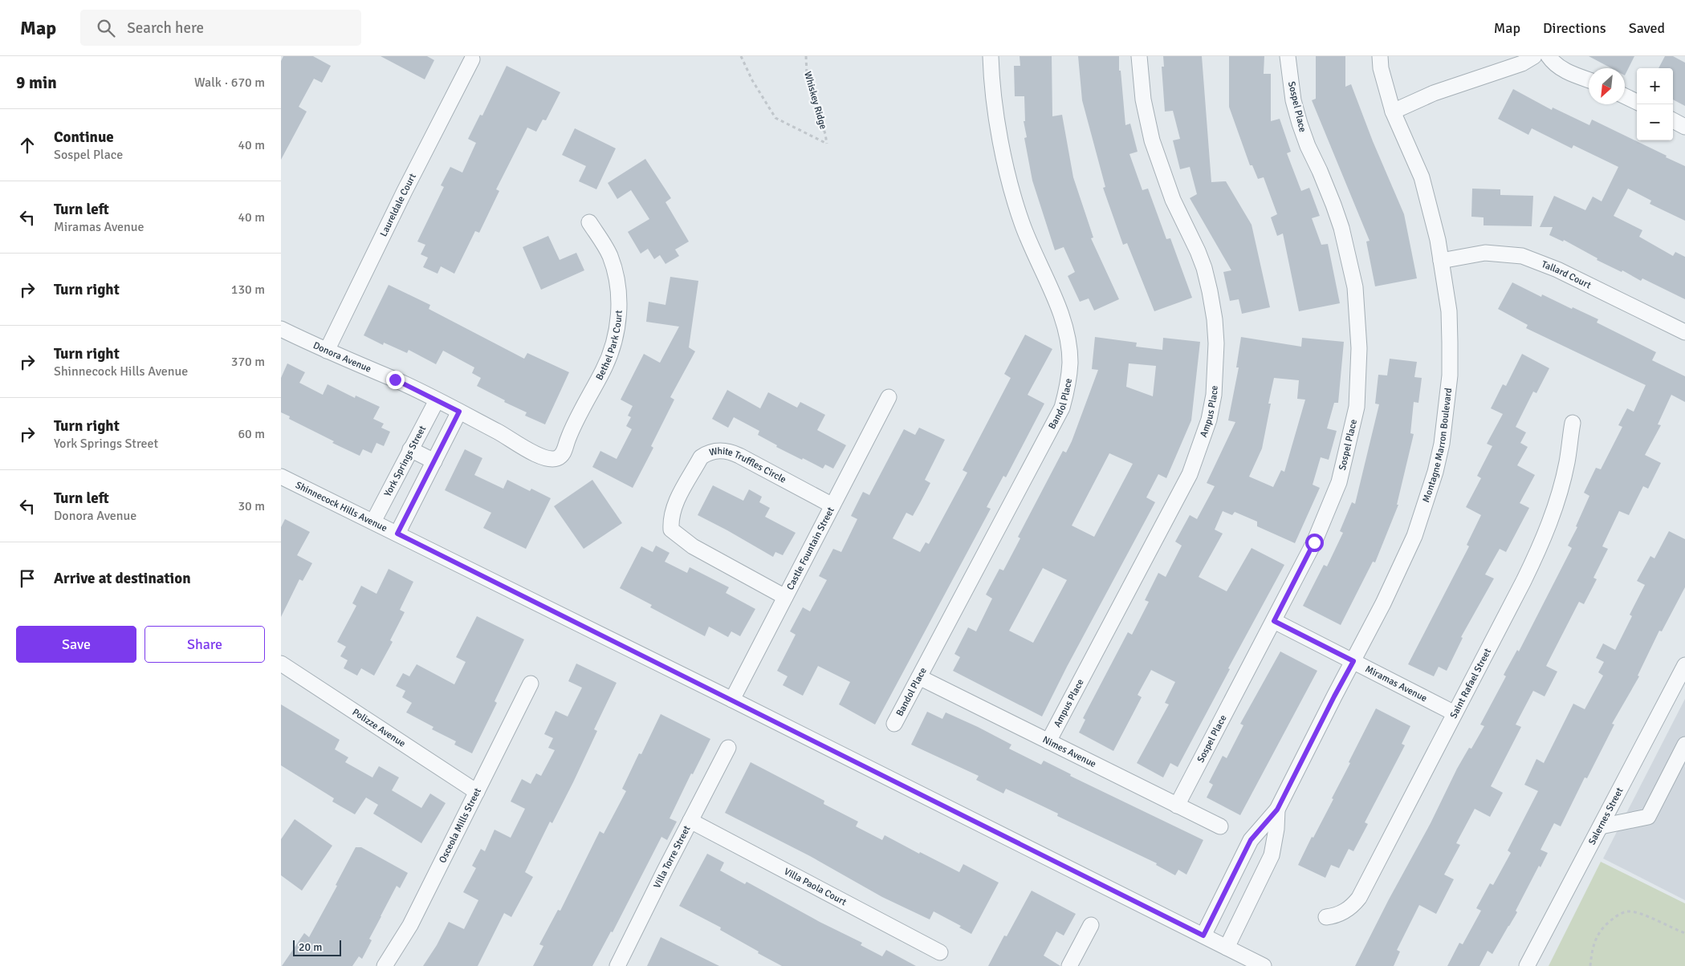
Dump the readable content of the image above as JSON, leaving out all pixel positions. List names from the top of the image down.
{
  "streets": {
    "street": [
      "Sospel Place",
      "Laureldale Court",
      "Tallard Court",
      "Bethel Park Court",
      "Donora Avenue",
      "Bandol Place",
      "Ampus Place",
      "Montagne Marron Boulevard",
      "York Springs Street",
      "White Truffles Circle",
      "Shinnecock Hills Avenue",
      "Castle Fountain Street",
      "Saint Rafael Street",
      "Miramas Avenue",
      "Polizze Avenue",
      "Nimes Avenue",
      "Salernes Street",
      "Osceola Mills Street",
      "Villa Torre Street",
      "Villa Paola Court"
    ],
    "path": ["Whiskey Ridge"]
  },
  "crossings": [
    ["Sospel Place", "Miramas Avenue"],
    ["Sospel Place", "Nimes Avenue"],
    ["Laureldale Court", "Donora Avenue"],
    ["Tallard Court", "Montagne Marron Boulevard"],
    ["Bethel Park Court", "Donora Avenue"],
    ["Donora Avenue", "York Springs Street"],
    ["Bandol Place", "Nimes Avenue"],
    ["Ampus Place", "Nimes Avenue"],
    ["Montagne Marron Boulevard", "Shinnecock Hills Avenue"],
    ["Montagne Marron Boulevard", "Miramas Avenue"],
    ["York Springs Street", "Shinnecock Hills Avenue"],
    ["White Truffles Circle", "Castle Fountain Street"],
    ["Shinnecock Hills Avenue", "Castle Fountain Street"],
    ["Saint Rafael Street", "Miramas Avenue"],
    ["Polizze Avenue", "Osceola Mills Street"],
    ["Villa Torre Street", "Villa Paola Court"]
  ],
  "scale_bar": "20 m",
  "north": "bottom left",
  "page": {
    "header": "Map",
    "search": "Search here",
    "nav": ["Map", "Directions", "Saved"],
    "heading": ["9 min", "Walk · 670 m"],
    "map_buttons": ["+", "−"],
    "list": [
      ["Continue", "Sospel Place", "40 m"],
      ["Turn left", "Miramas Avenue", "40 m"],
      ["Turn right", "130 m"],
      ["Turn right", "Shinnecock Hills Avenue", "370 m"],
      ["Turn right", "York Springs Street", "60 m"],
      ["Turn left", "Donora Avenue", "30 m"],
      "Arrive at destination"
    ],
    "buttons": ["Save", "Share"],
    "scale": "20 m"
  }
}
